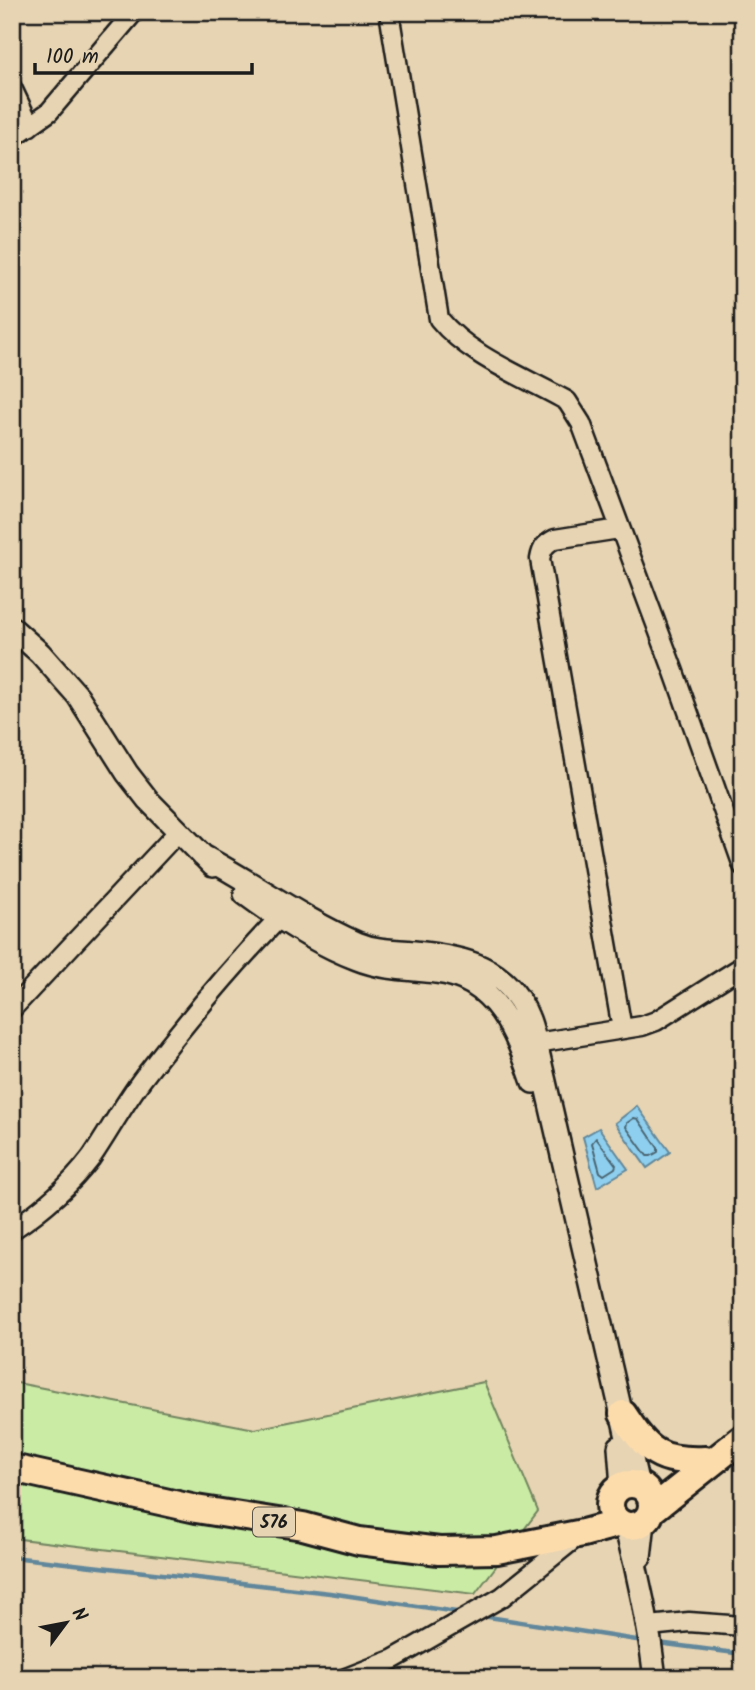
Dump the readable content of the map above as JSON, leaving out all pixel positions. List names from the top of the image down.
{
  "streets": {
    "main road": ["576"]
  },
  "scale_bar": "100 m",
  "north": "top right"
}
